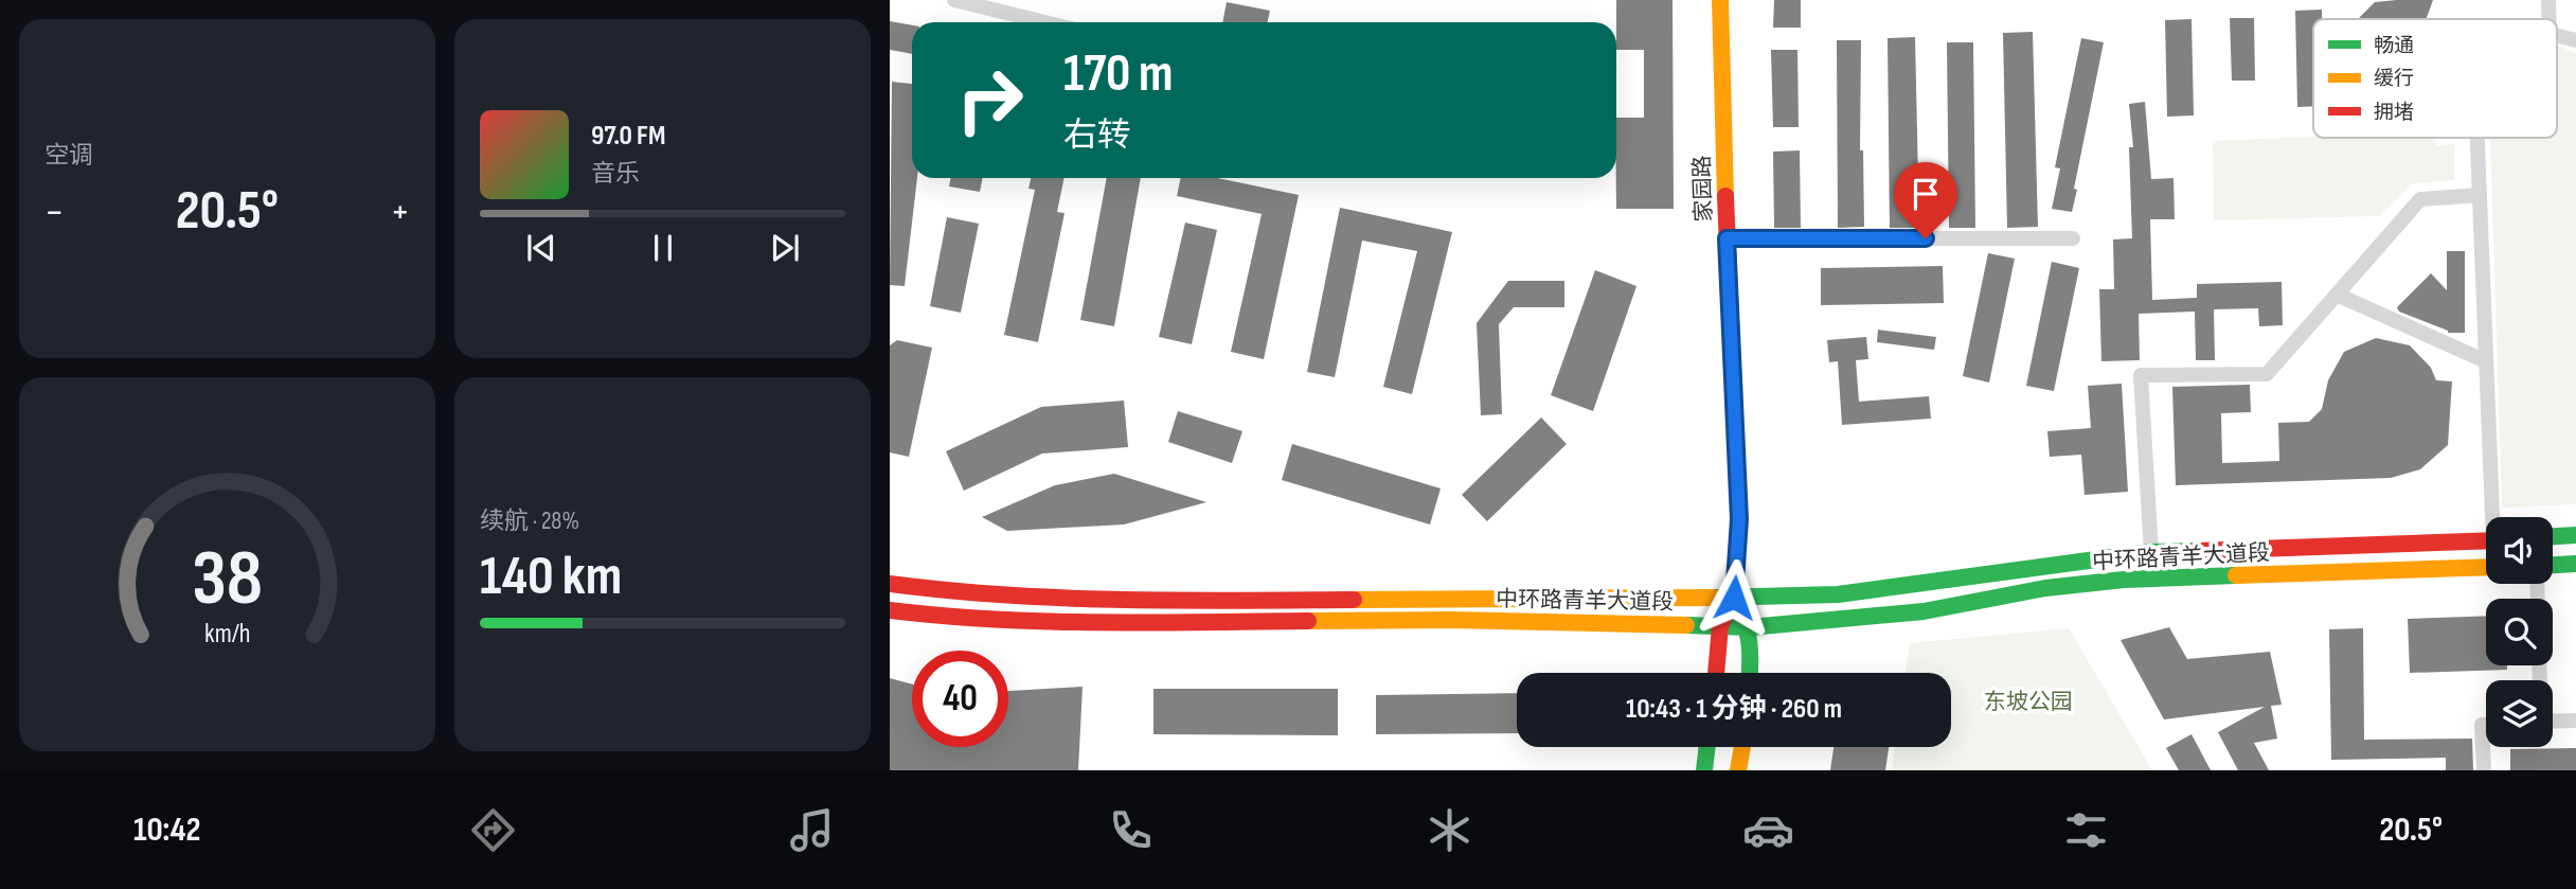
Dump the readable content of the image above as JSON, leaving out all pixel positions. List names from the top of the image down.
{
  "streets": {
    "main road": ["家园路", "中环路青羊大道段"]
  },
  "crossings": [
    ["家园路", "中环路青羊大道段"]
  ],
  "parks": ["东坡公园"],
  "legend": ["畅通", "缓行", "拥堵"],
  "page": {
    "tile": [
      "空调",
      ["续航 · 28%", "140 km"]
    ],
    "turn": ["170 m", "右转"],
    "song": ["97.0 FM", "音乐"],
    "heat": ["−", "20.5°", "+"],
    "limit": "40",
    "trip": "10:43 · 1 分钟 · 260 m",
    "tabs": ["10:42", "20.5°"],
    "gauge": ["38", "km/h"]
  }
}
